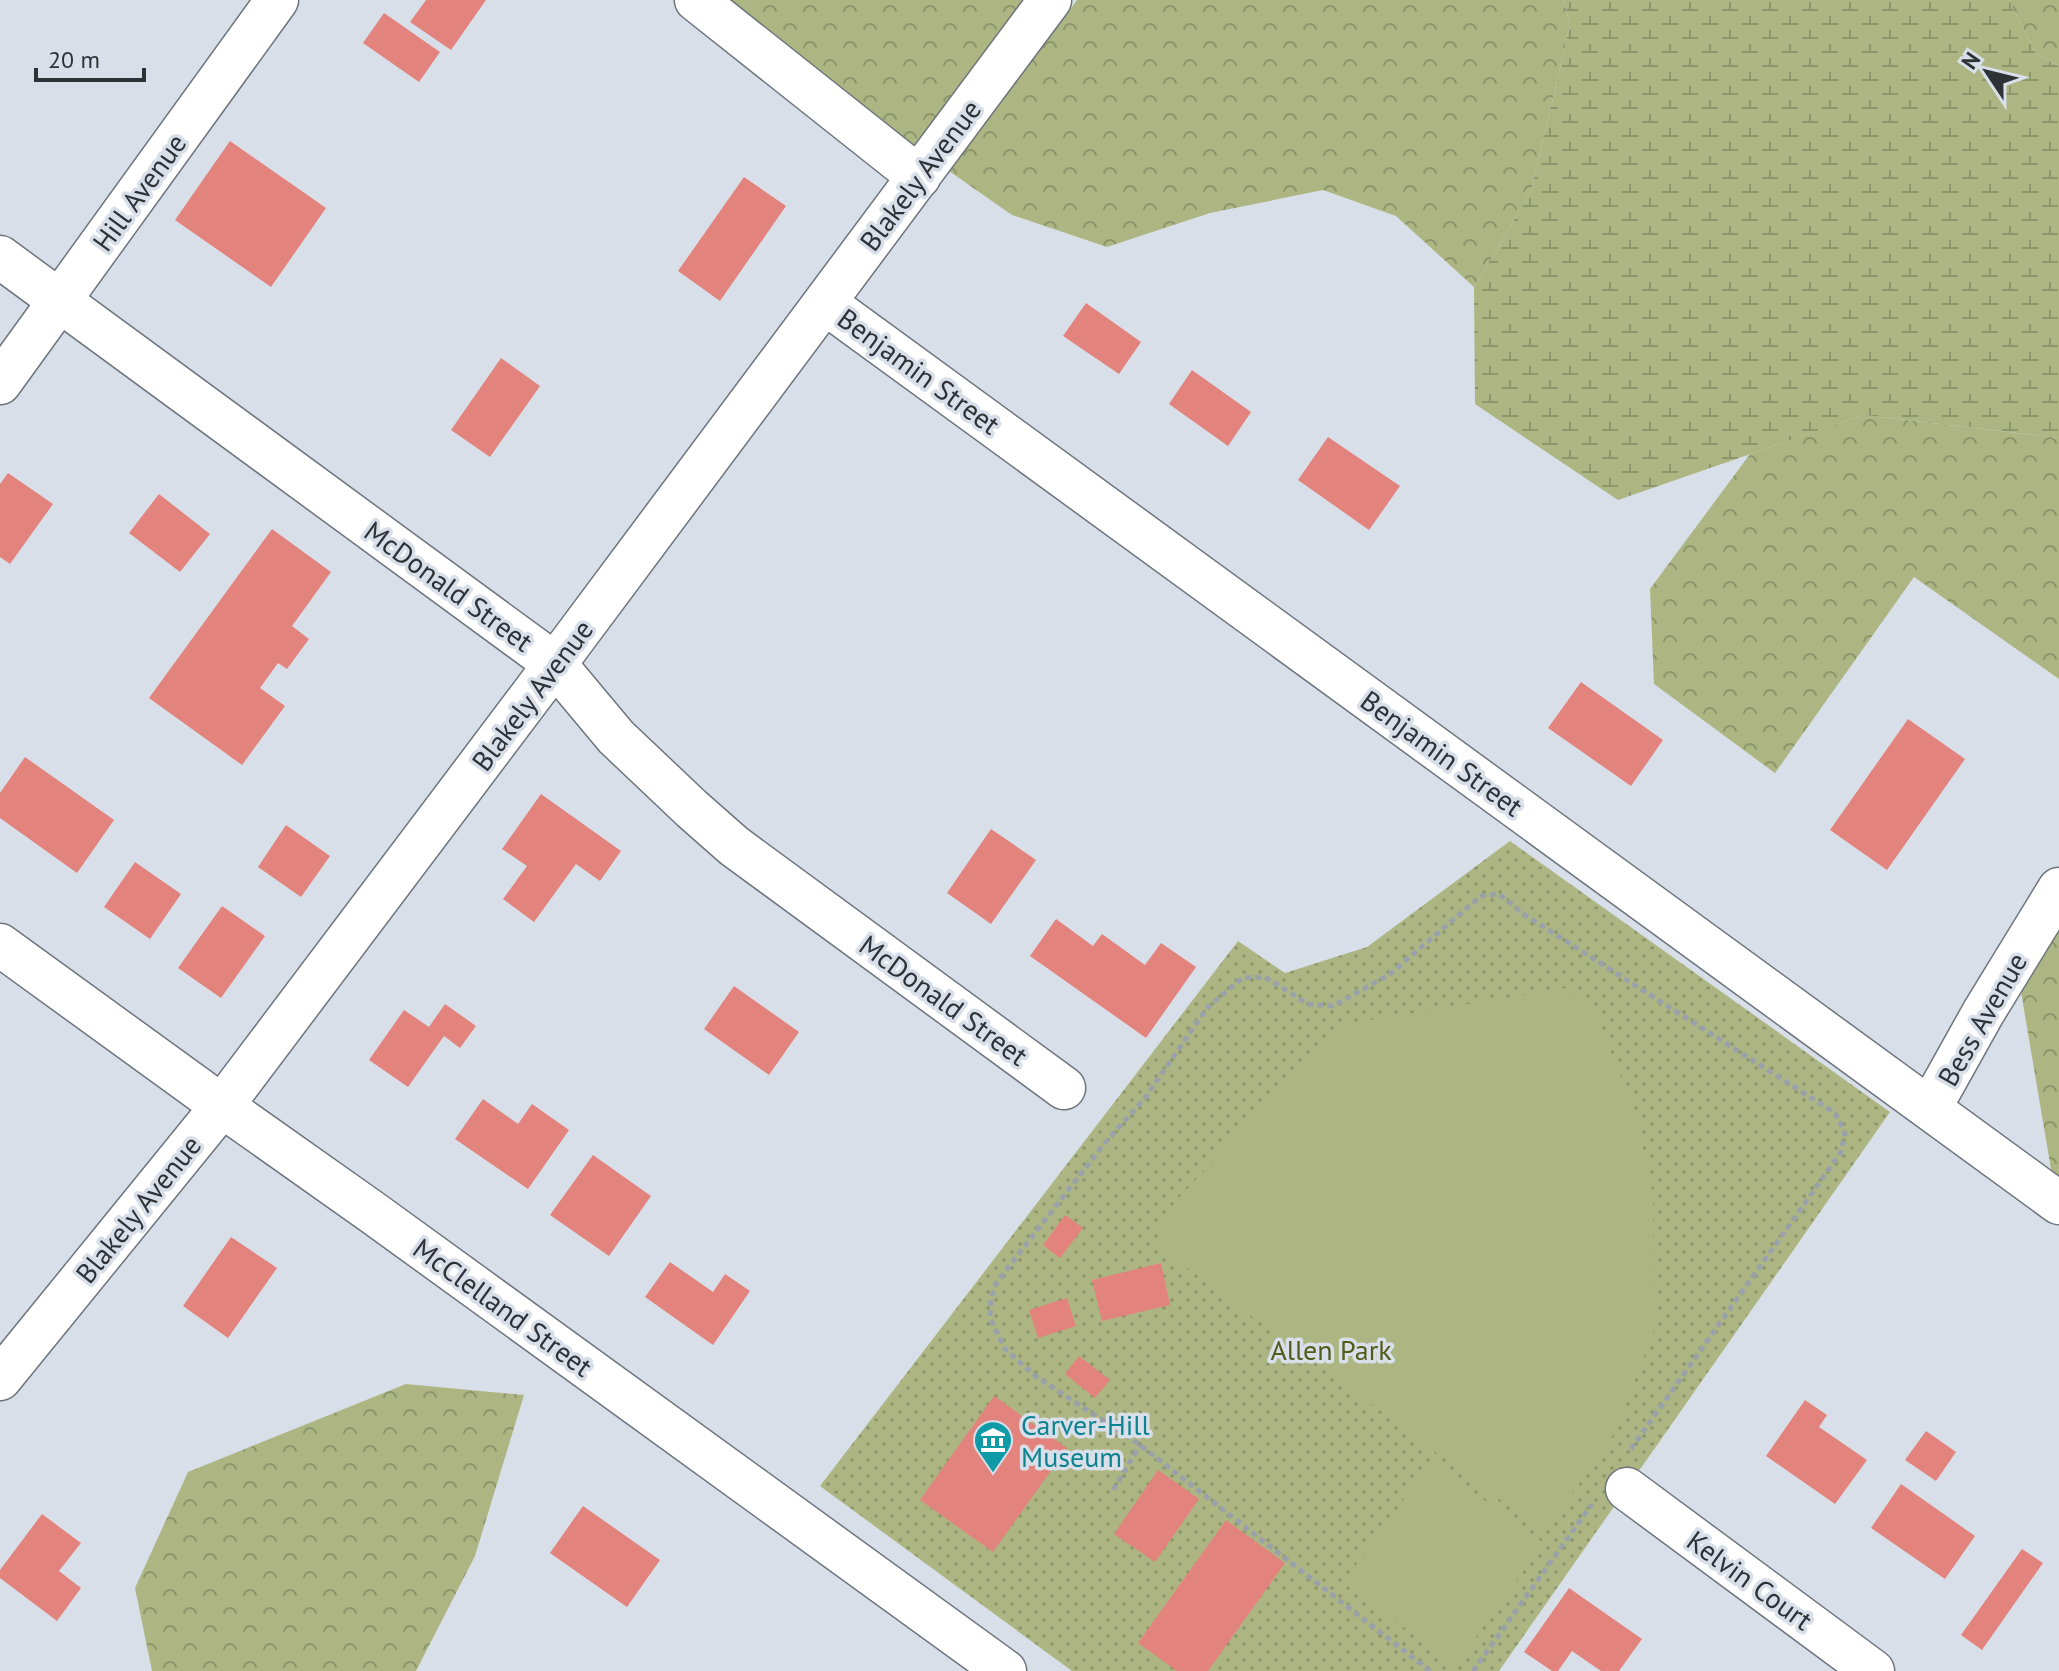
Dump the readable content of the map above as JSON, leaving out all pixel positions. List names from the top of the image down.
{
  "streets": {
    "street": [
      "Blakely Avenue",
      "Hill Avenue",
      "Benjamin Street",
      "McDonald Street",
      "Bess Avenue",
      "McClelland Street",
      "Kelvin Court"
    ]
  },
  "crossings": [
    ["Blakely Avenue", "Benjamin Street"],
    ["Blakely Avenue", "McDonald Street"],
    ["Blakely Avenue", "McClelland Street"],
    ["Hill Avenue", "McDonald Street"],
    ["Benjamin Street", "Bess Avenue"]
  ],
  "parks": ["Allen Park"],
  "places": {
    "museum": ["Carver-Hill Museum"]
  },
  "scale_bar": "20 m",
  "north": "top left"
}
